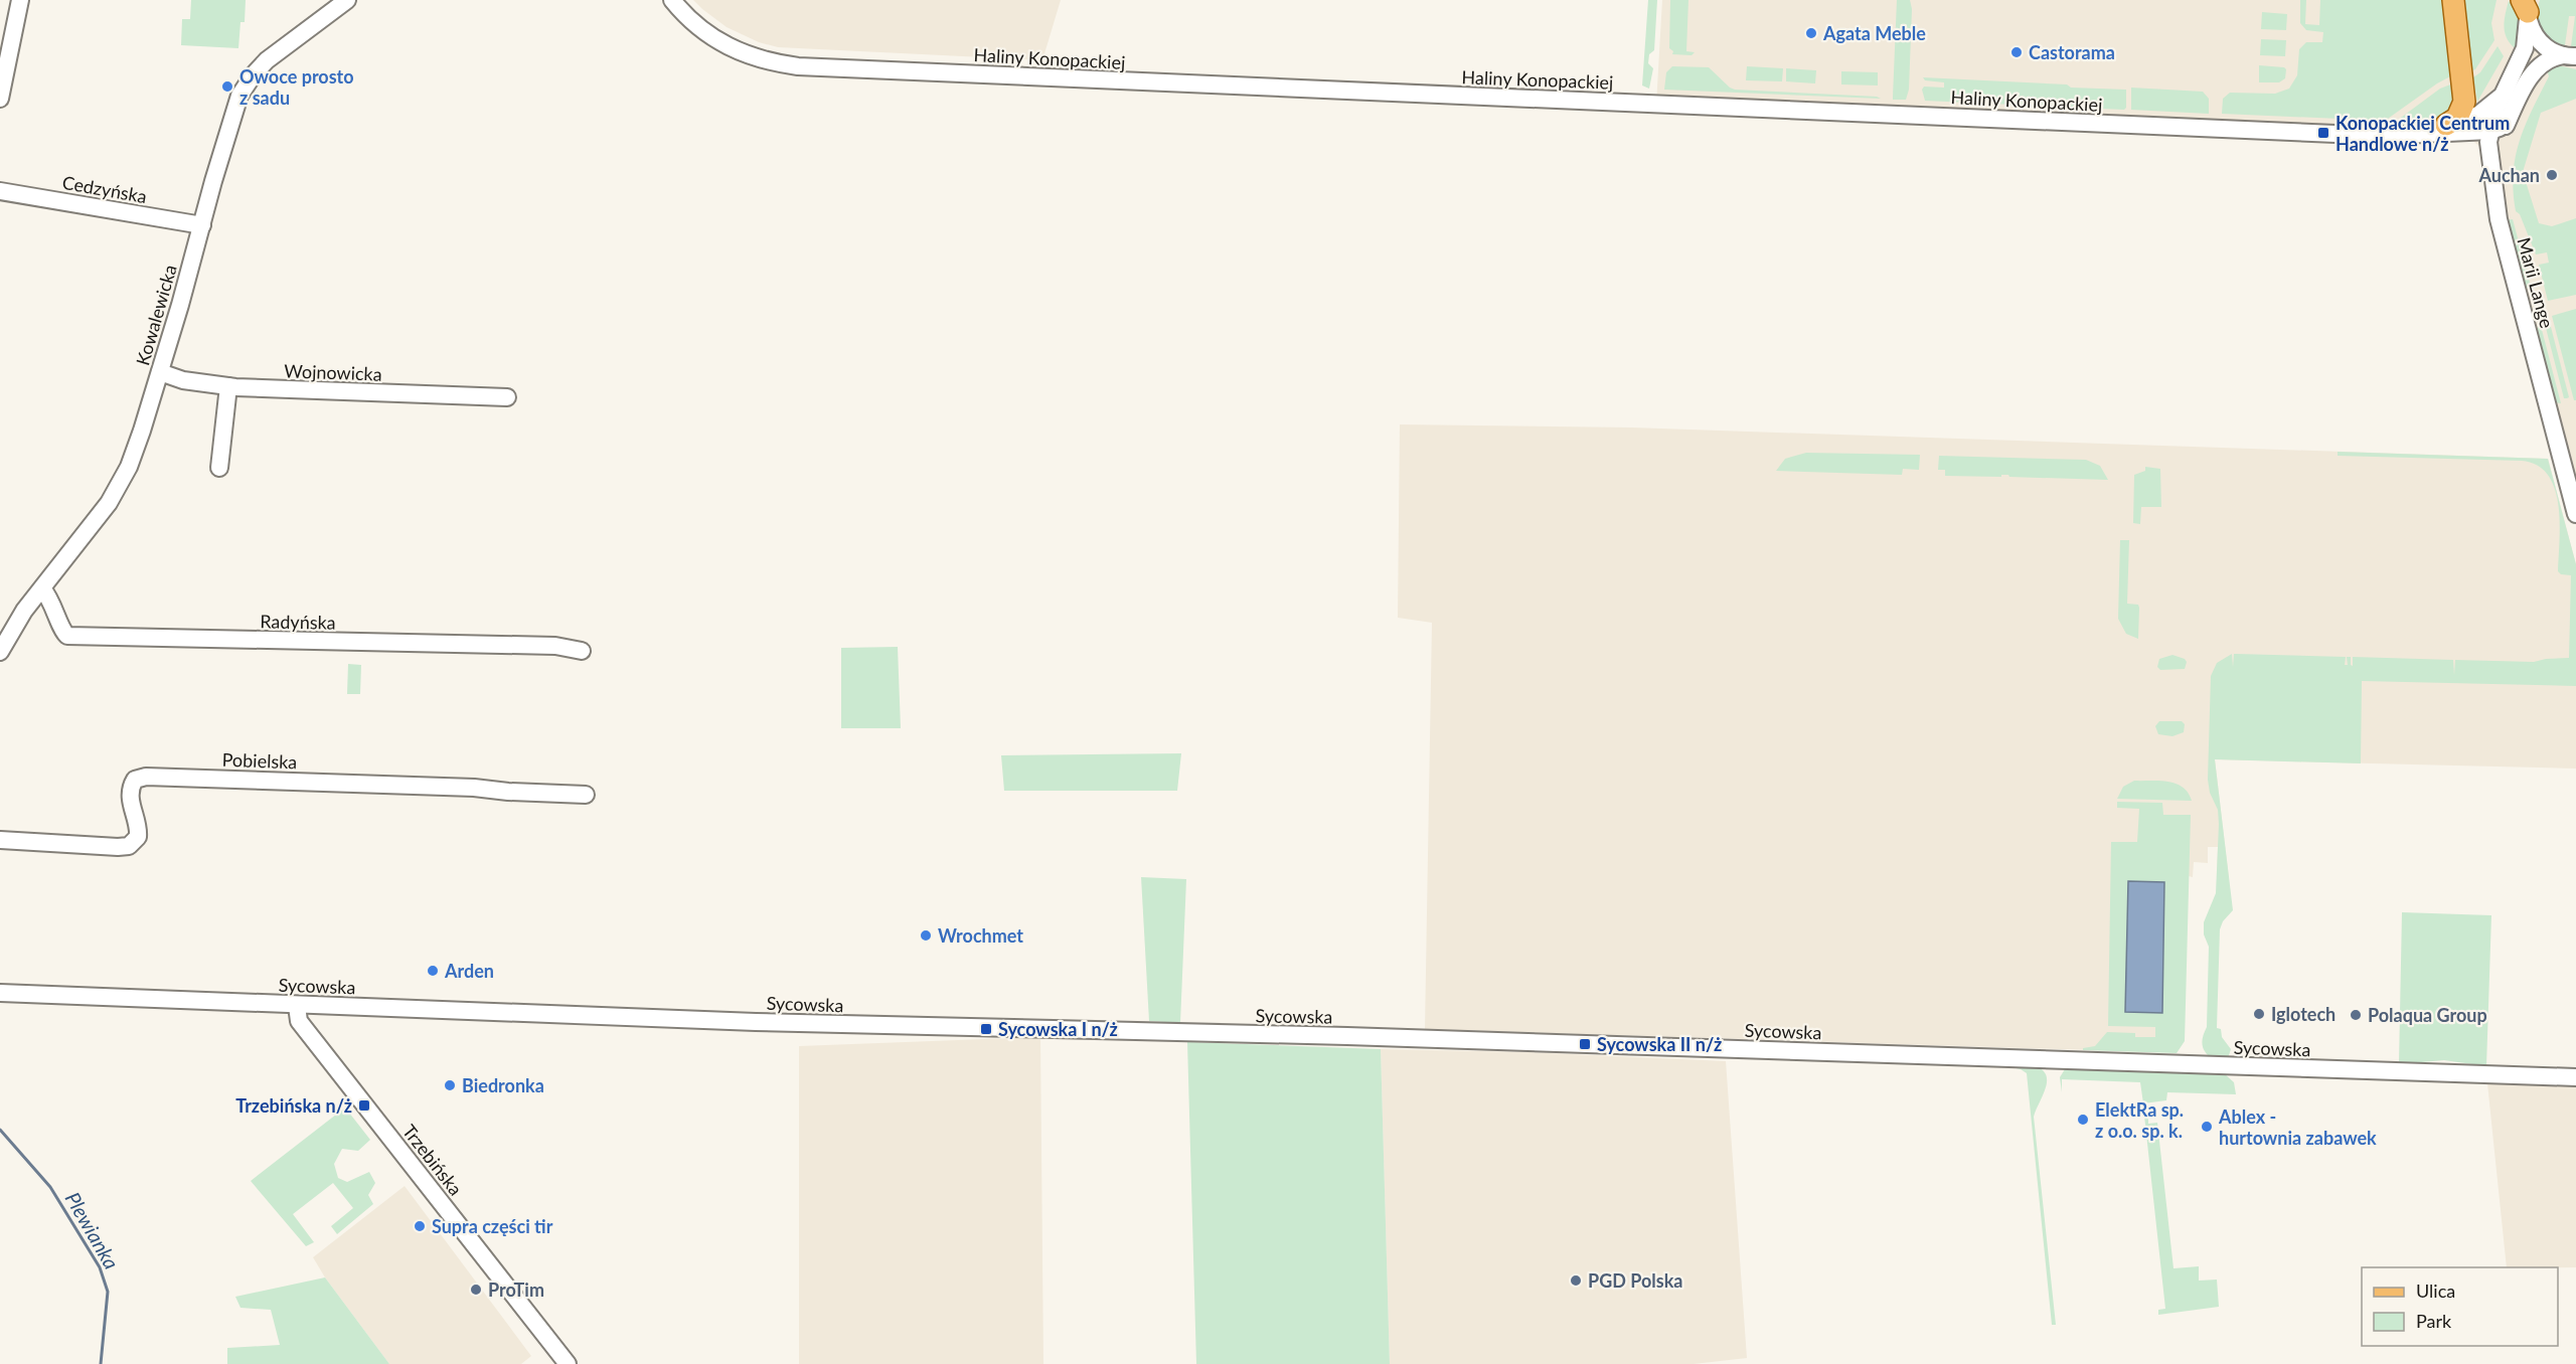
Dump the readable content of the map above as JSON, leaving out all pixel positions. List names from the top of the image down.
{
  "streets": {
    "street": [
      "Haliny Konopackiej",
      "Cedzyńska",
      "Marii Lange",
      "Kowalewicka",
      "Wojnowicka",
      "Radyńska",
      "Pobielska",
      "Sycowska",
      "Trzebińska"
    ]
  },
  "crossings": [
    ["Haliny Konopackiej", "Marii Lange"],
    ["Cedzyńska", "Kowalewicka"],
    ["Kowalewicka", "Wojnowicka"],
    ["Kowalewicka", "Radyńska"],
    ["Sycowska", "Trzebińska"]
  ],
  "water": ["Plewianka"],
  "places": {
    "other": [
      "Agata Meble",
      "Castorama",
      "Owoce prosto z sadu",
      "Auchan",
      "Wrochmet",
      "Arden",
      "Iglotech",
      "Polaqua Group",
      "Biedronka",
      "ElektRa sp. z o.o. sp. k.",
      "Ablex - hurtownia zabawek",
      "Supra części tir",
      "PGD Polska",
      "ProTim"
    ],
    "transit": [
      "Konopackiej Centrum Handlowe n/ż",
      "Sycowska I n/ż",
      "Sycowska II n/ż",
      "Trzebińska n/ż"
    ]
  },
  "legend": ["Ulica", "Park"]
}
